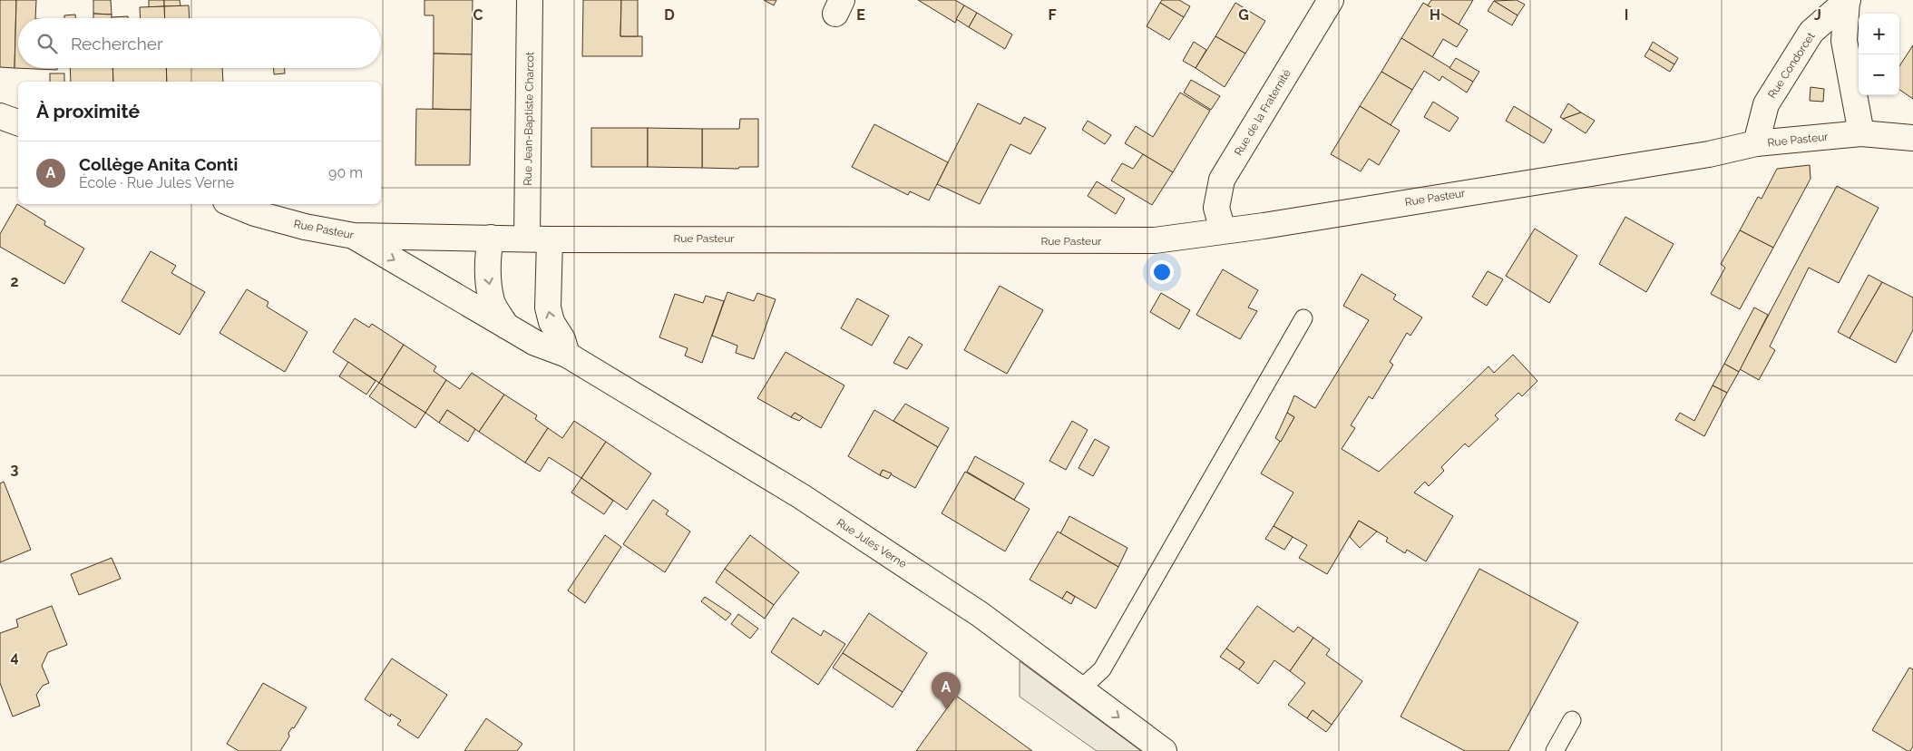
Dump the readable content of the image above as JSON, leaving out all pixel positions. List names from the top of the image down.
{
  "streets": {
    "street": [
      "Rue Condorcet",
      "Rue de la Fraternité",
      "Rue Jean-Baptiste Charcot",
      "Rue Pasteur",
      "Rue Jules Verne"
    ]
  },
  "crossings": [
    ["Rue Condorcet", "Rue Pasteur"],
    ["Rue de la Fraternité", "Rue Pasteur"],
    ["Rue Jean-Baptiste Charcot", "Rue Pasteur"],
    ["Rue Pasteur", "Rue Jules Verne"]
  ],
  "page": {
    "map_buttons": ["+", "−"],
    "search": "Rechercher",
    "heading": "À proximité",
    "list": [
      {
        "mark": "A",
        "name": "Collège Anita Conti",
        "note": "École · Rue Jules Verne",
        "value": "90 m"
      }
    ],
    "pins": "A"
  },
  "grid": {
    "columns": [
      "C",
      "D",
      "E",
      "F",
      "G",
      "H",
      "I",
      "J"
    ],
    "rows": ["2", "3", "4"]
  }
}
